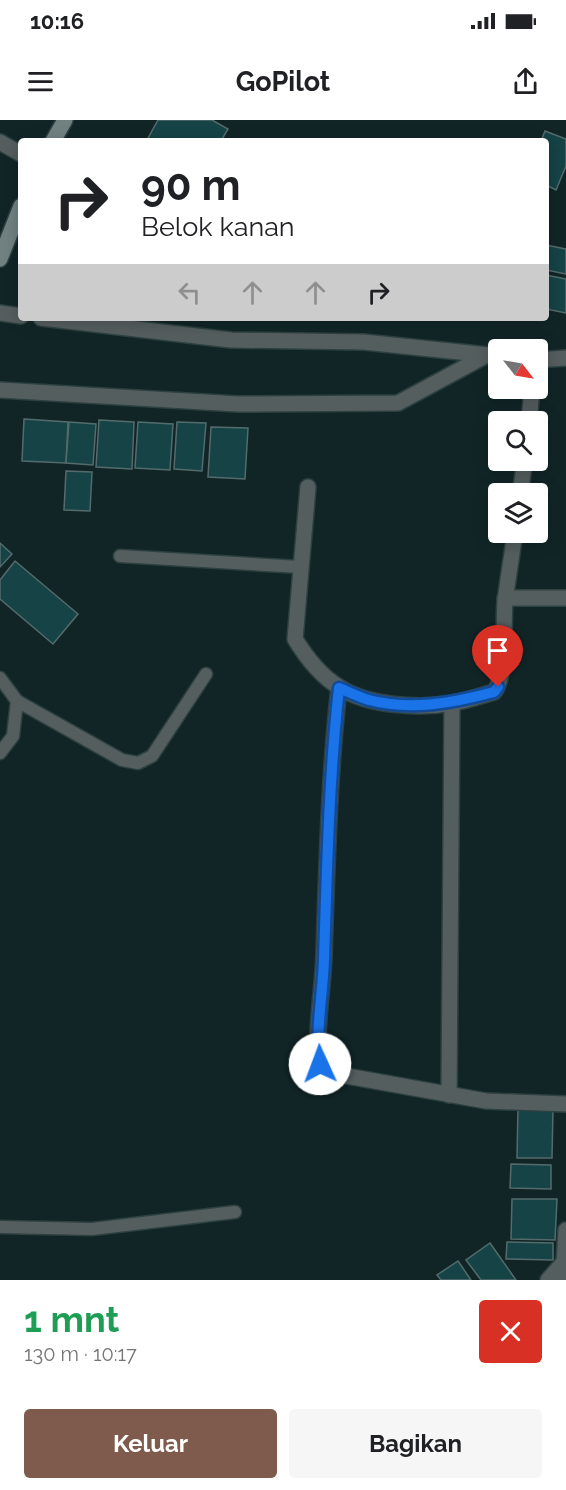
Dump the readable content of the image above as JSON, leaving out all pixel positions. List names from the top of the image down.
{
  "north": "bottom right",
  "page": {
    "status": "10:16",
    "header": "GoPilot",
    "turn": ["90 m", "Belok kanan"],
    "heading": ["1 mnt", "130 m · 10:17"],
    "buttons": ["Keluar", "Bagikan"]
  }
}
